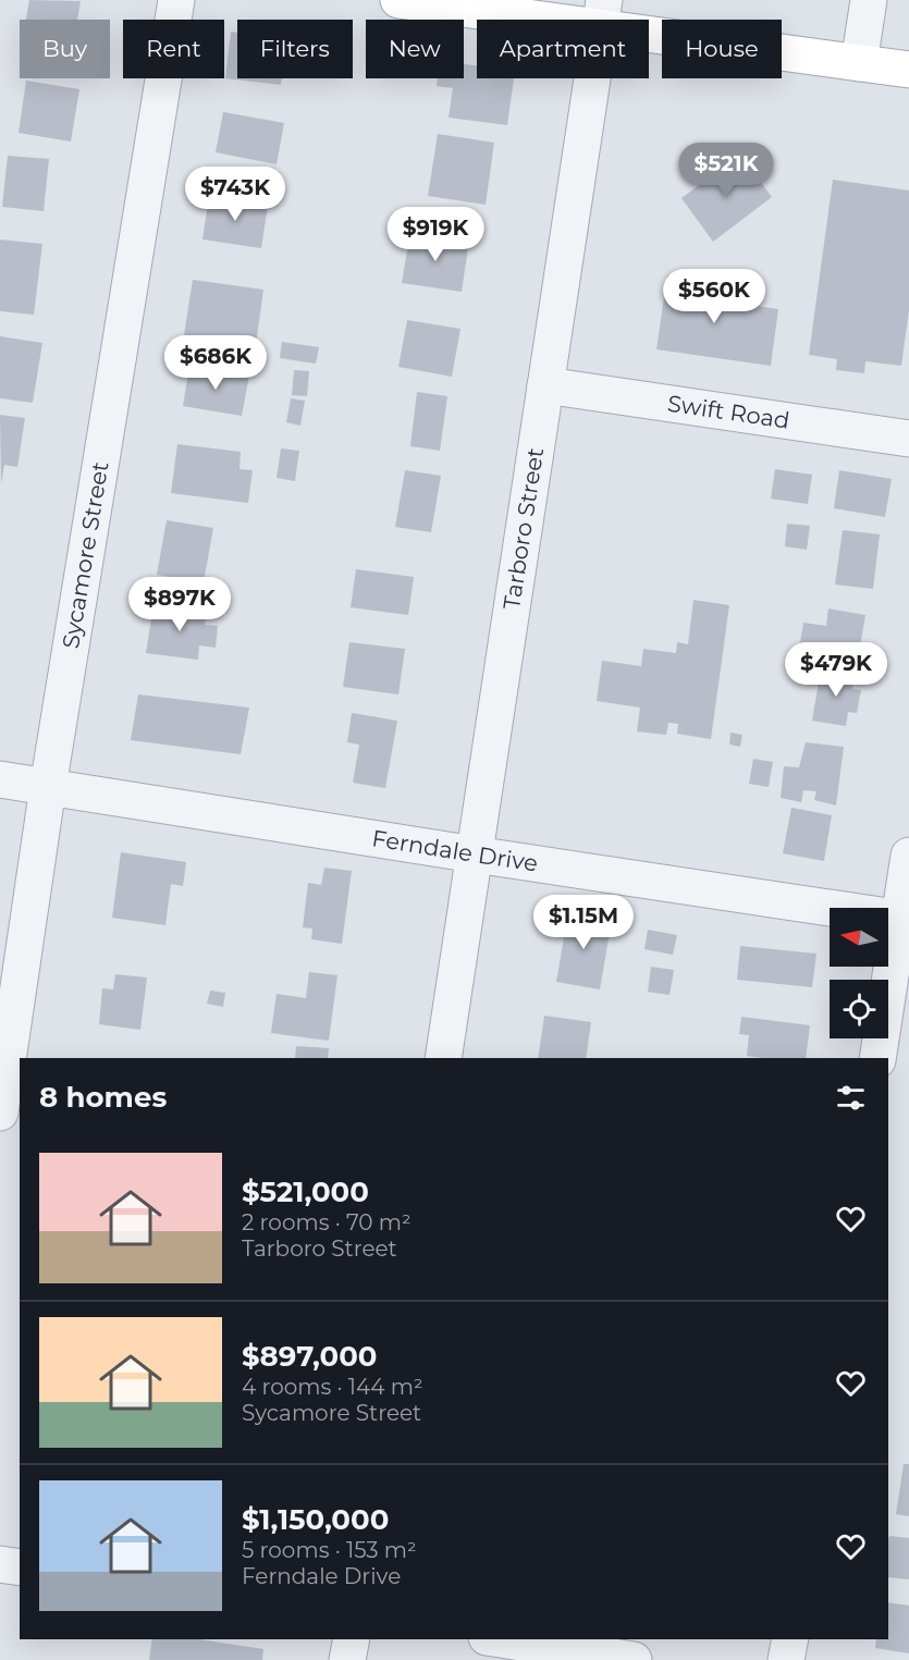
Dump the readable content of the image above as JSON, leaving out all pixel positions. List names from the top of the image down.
{
  "streets": {
    "street": [
      "Swift Road",
      "Tarboro Street",
      "Sycamore Street",
      "Ferndale Drive"
    ]
  },
  "crossings": [
    ["Swift Road", "Tarboro Street"],
    ["Tarboro Street", "Ferndale Drive"],
    ["Sycamore Street", "Ferndale Drive"]
  ],
  "north": "left",
  "page": {
    "chip": [
      "Buy",
      "Rent",
      "Filters",
      "New",
      "Apartment",
      "House"
    ],
    "price": [
      "$521K",
      "$743K",
      "$919K",
      "$560K",
      "$686K",
      "$897K",
      "$479K",
      "$1.15M"
    ],
    "heading": "8 homes",
    "list": [
      {
        "name": "$521,000",
        "note": "2 rooms · 70 m² · Tarboro Street"
      },
      {
        "name": "$897,000",
        "note": "4 rooms · 144 m² · Sycamore Street"
      },
      {
        "name": "$1,150,000",
        "note": "5 rooms · 153 m² · Ferndale Drive"
      }
    ]
  }
}
